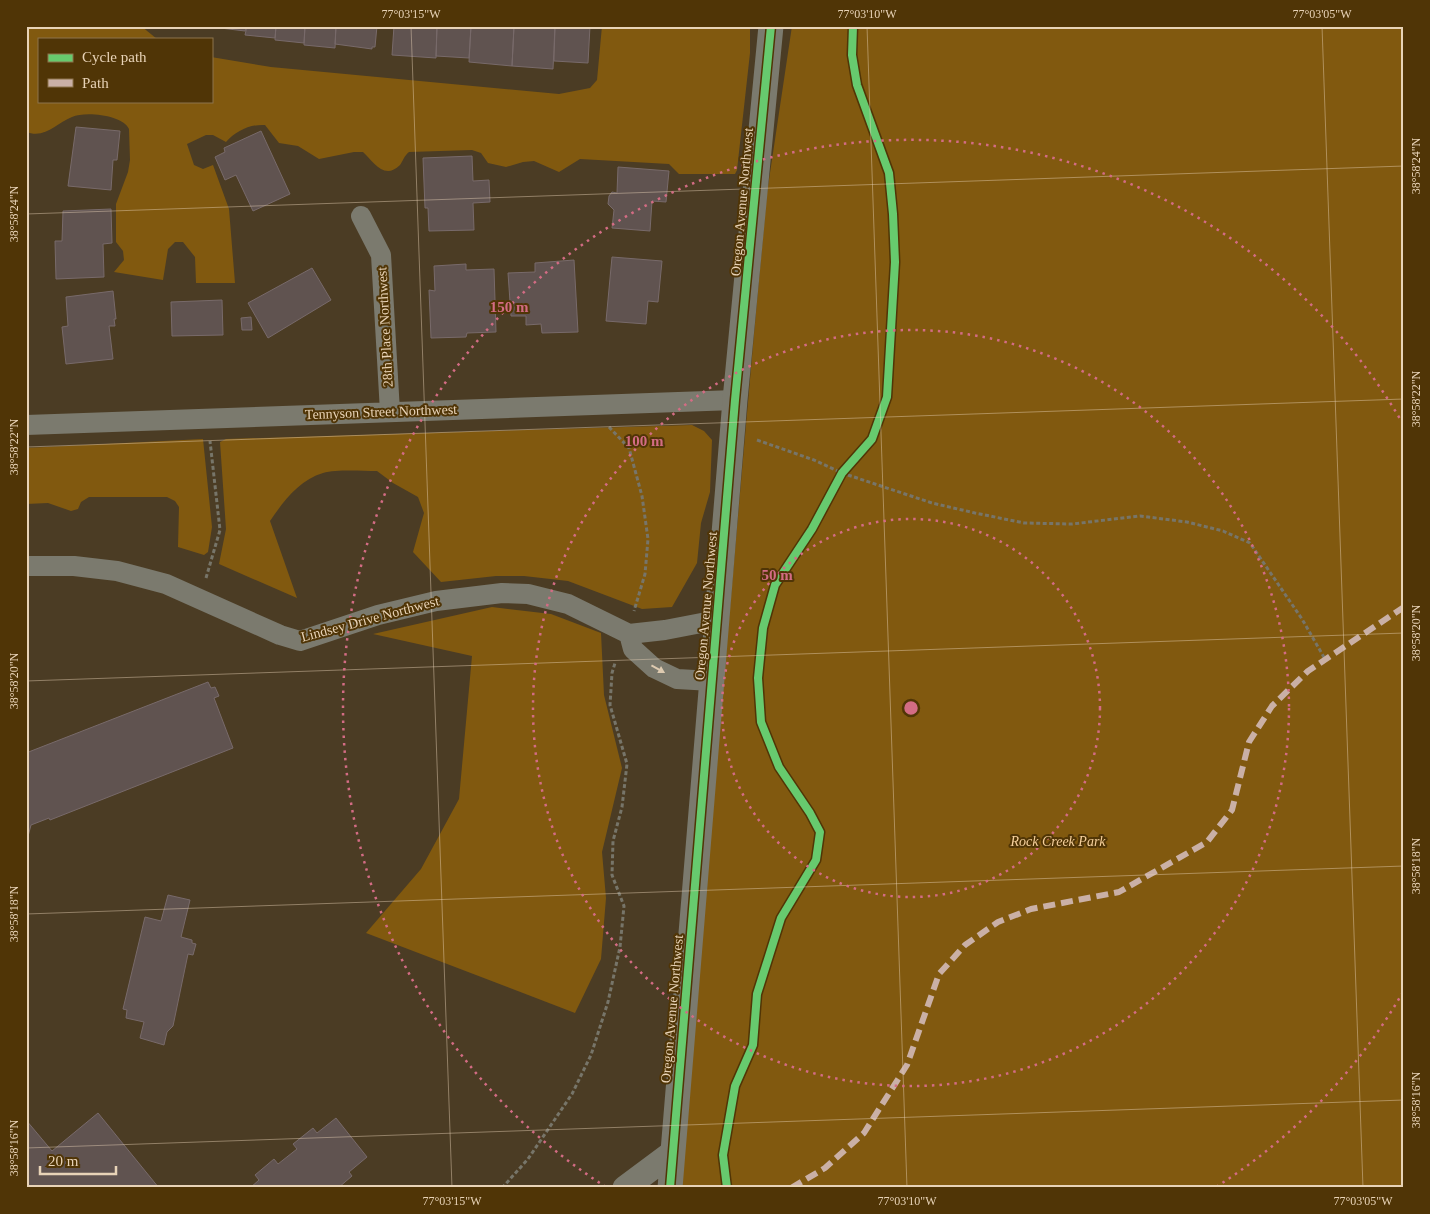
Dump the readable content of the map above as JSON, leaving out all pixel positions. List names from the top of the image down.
{
  "streets": {
    "street": [
      "Oregon Avenue Northwest",
      "28th Place Northwest",
      "Tennyson Street Northwest",
      "Lindsey Drive Northwest"
    ]
  },
  "crossings": [
    ["Oregon Avenue Northwest", "Tennyson Street Northwest"],
    ["28th Place Northwest", "Tennyson Street Northwest"]
  ],
  "parks": ["Rock Creek Park"],
  "legend": ["Cycle path", "Path"],
  "scale_bar": "20 m",
  "coordinates": [
    "77°03'15\"W",
    "77°03'10\"W",
    "77°03'05\"W",
    "38°58'24\"N",
    "38°58'22\"N",
    "38°58'20\"N",
    "38°58'18\"N",
    "38°58'16\"N"
  ],
  "rings": ["150 m", "100 m", "50 m"]
}
